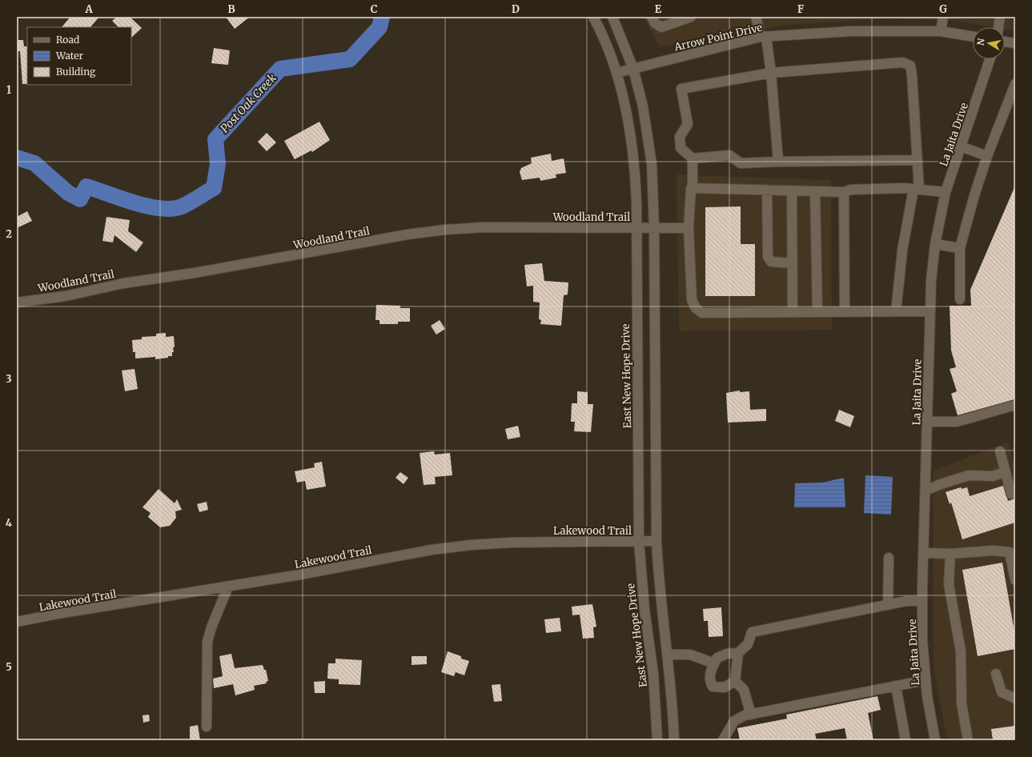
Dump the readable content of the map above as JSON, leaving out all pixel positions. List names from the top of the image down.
{
  "streets": {
    "street": [
      "Arrow Point Drive",
      "La Jaita Drive",
      "Woodland Trail",
      "East New Hope Drive",
      "Lakewood Trail"
    ]
  },
  "crossings": [
    ["Arrow Point Drive", "East New Hope Drive"],
    ["Woodland Trail", "East New Hope Drive"],
    ["East New Hope Drive", "Lakewood Trail"]
  ],
  "water": ["Post Oak Creek"],
  "legend": ["Road", "Water", "Building"],
  "north": "left",
  "grid": {
    "columns": [
      "A",
      "B",
      "C",
      "D",
      "E",
      "F",
      "G"
    ],
    "rows": [
      "1",
      "2",
      "3",
      "4",
      "5"
    ]
  }
}
